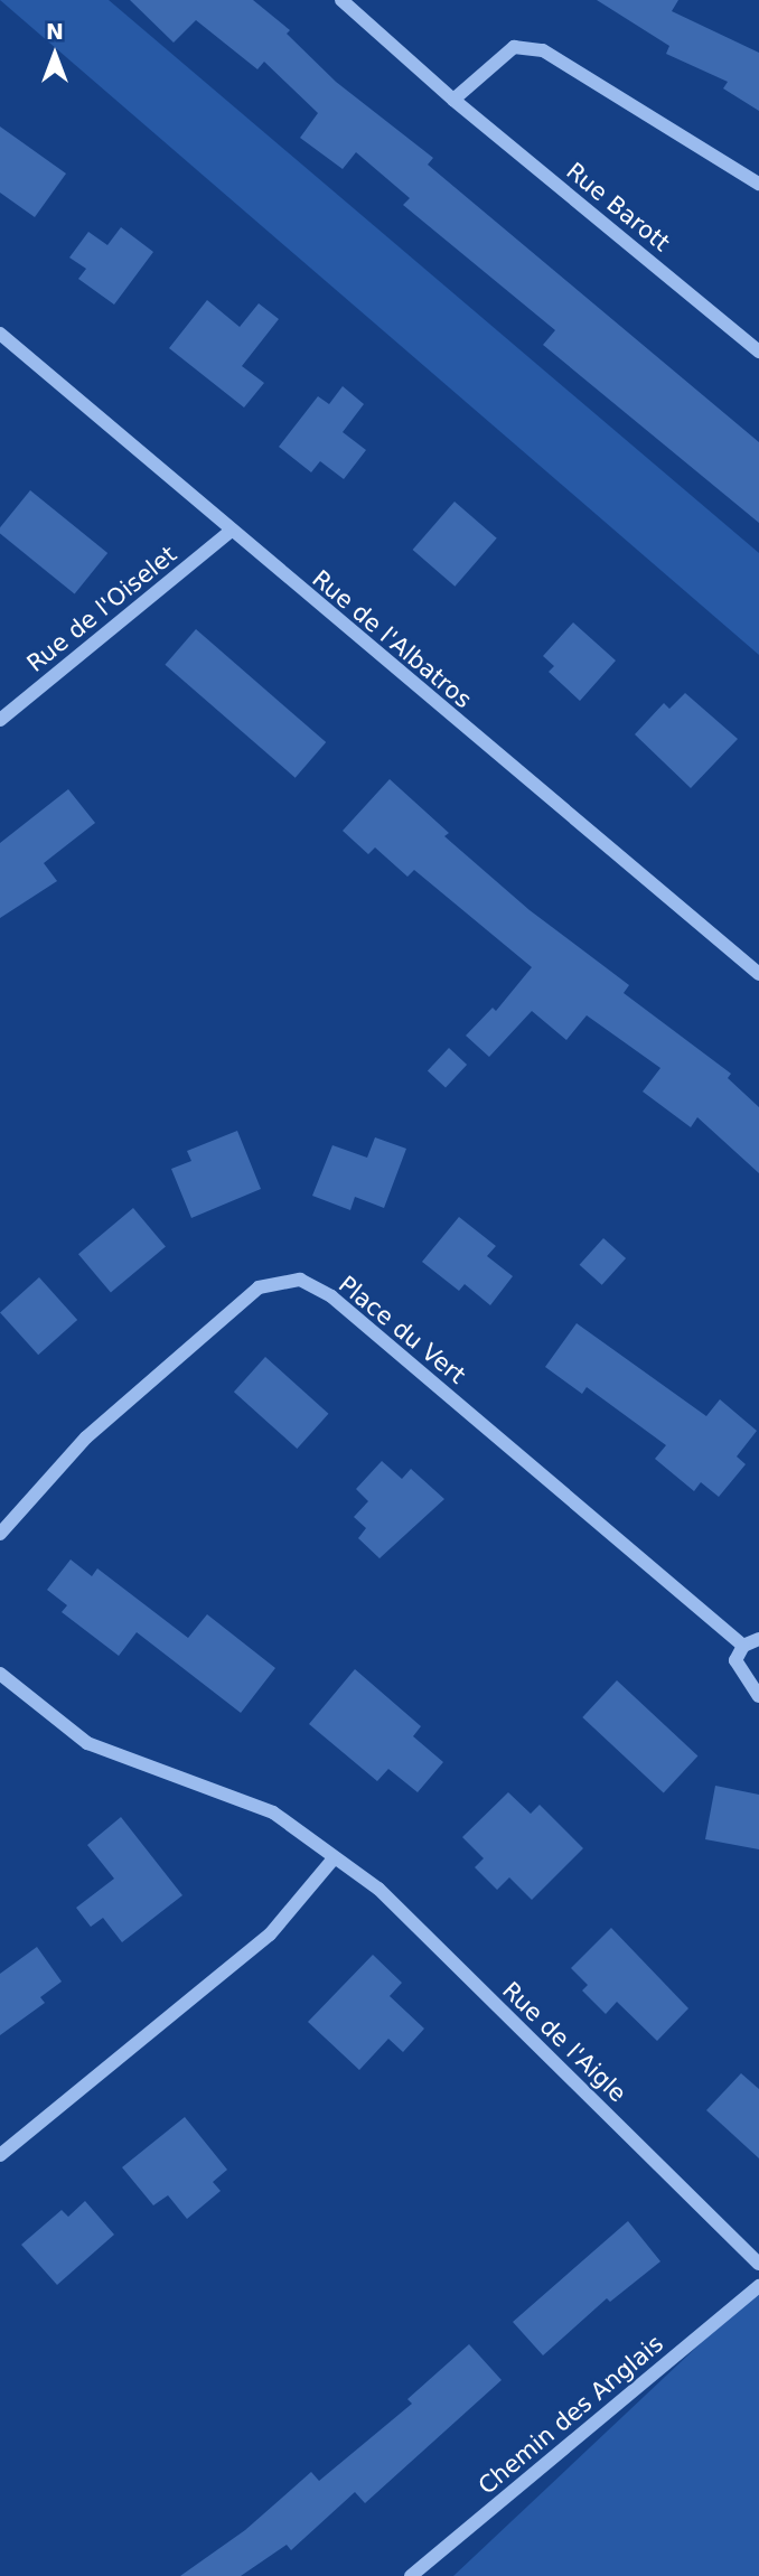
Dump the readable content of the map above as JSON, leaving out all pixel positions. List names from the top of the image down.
{
  "streets": {
    "street": [
      "Rue Barott",
      "Rue de l'Oiselet",
      "Rue de l'Albatros",
      "Place du Vert",
      "Rue de l'Aigle",
      "Chemin des Anglais"
    ]
  },
  "crossings": [
    ["Rue de l'Oiselet", "Rue de l'Albatros"]
  ],
  "north": "top"
}
